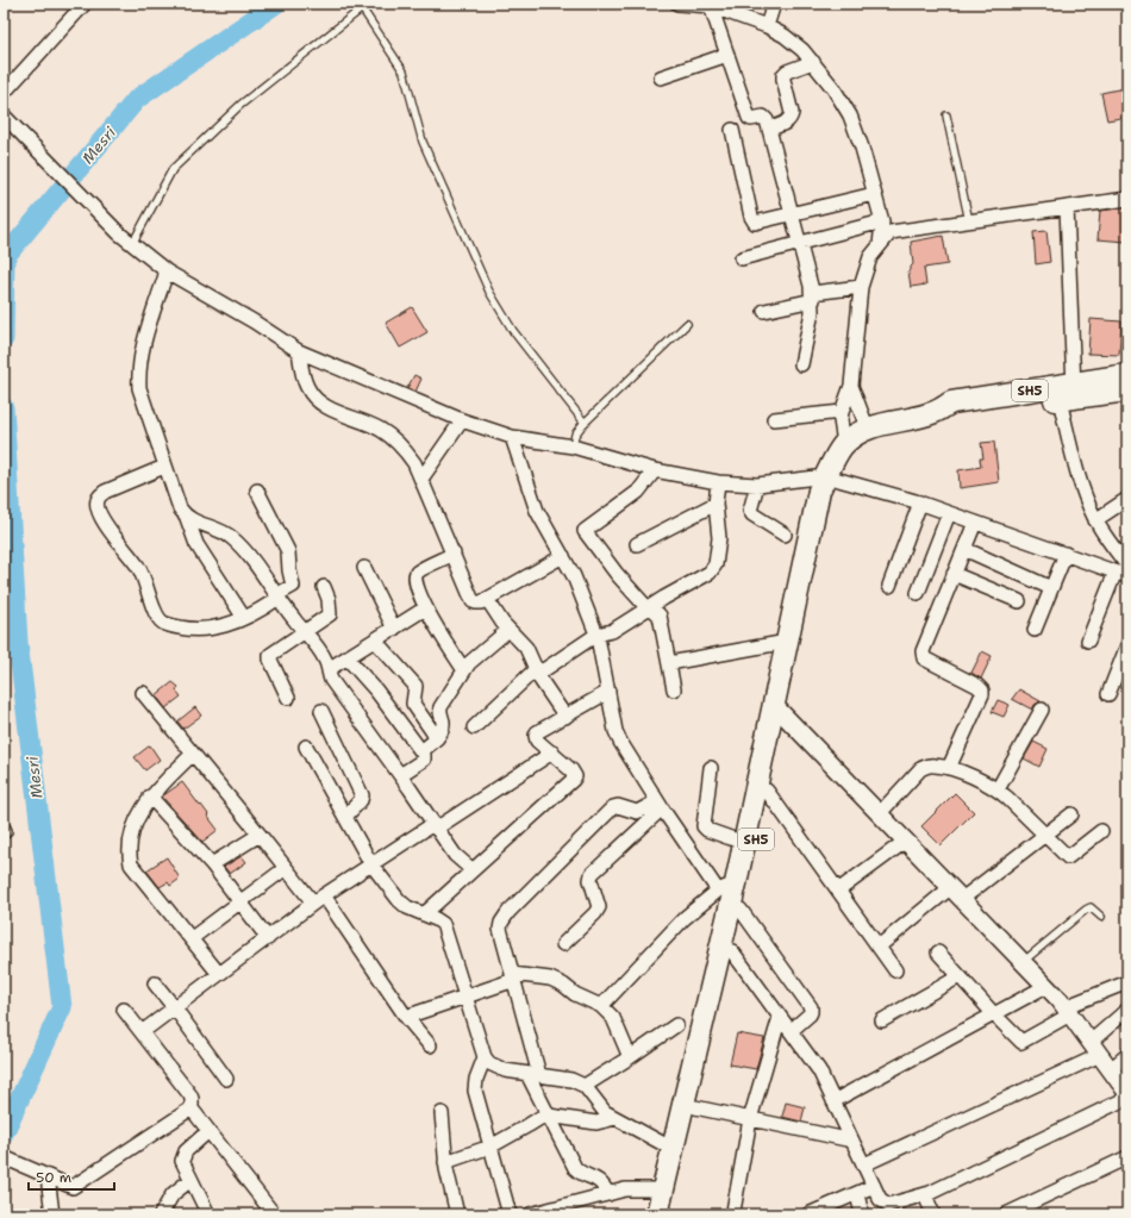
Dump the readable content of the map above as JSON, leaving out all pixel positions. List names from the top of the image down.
{
  "streets": {
    "main road": ["SH5"]
  },
  "water": ["Mesri"],
  "scale_bar": "50 m"
}
